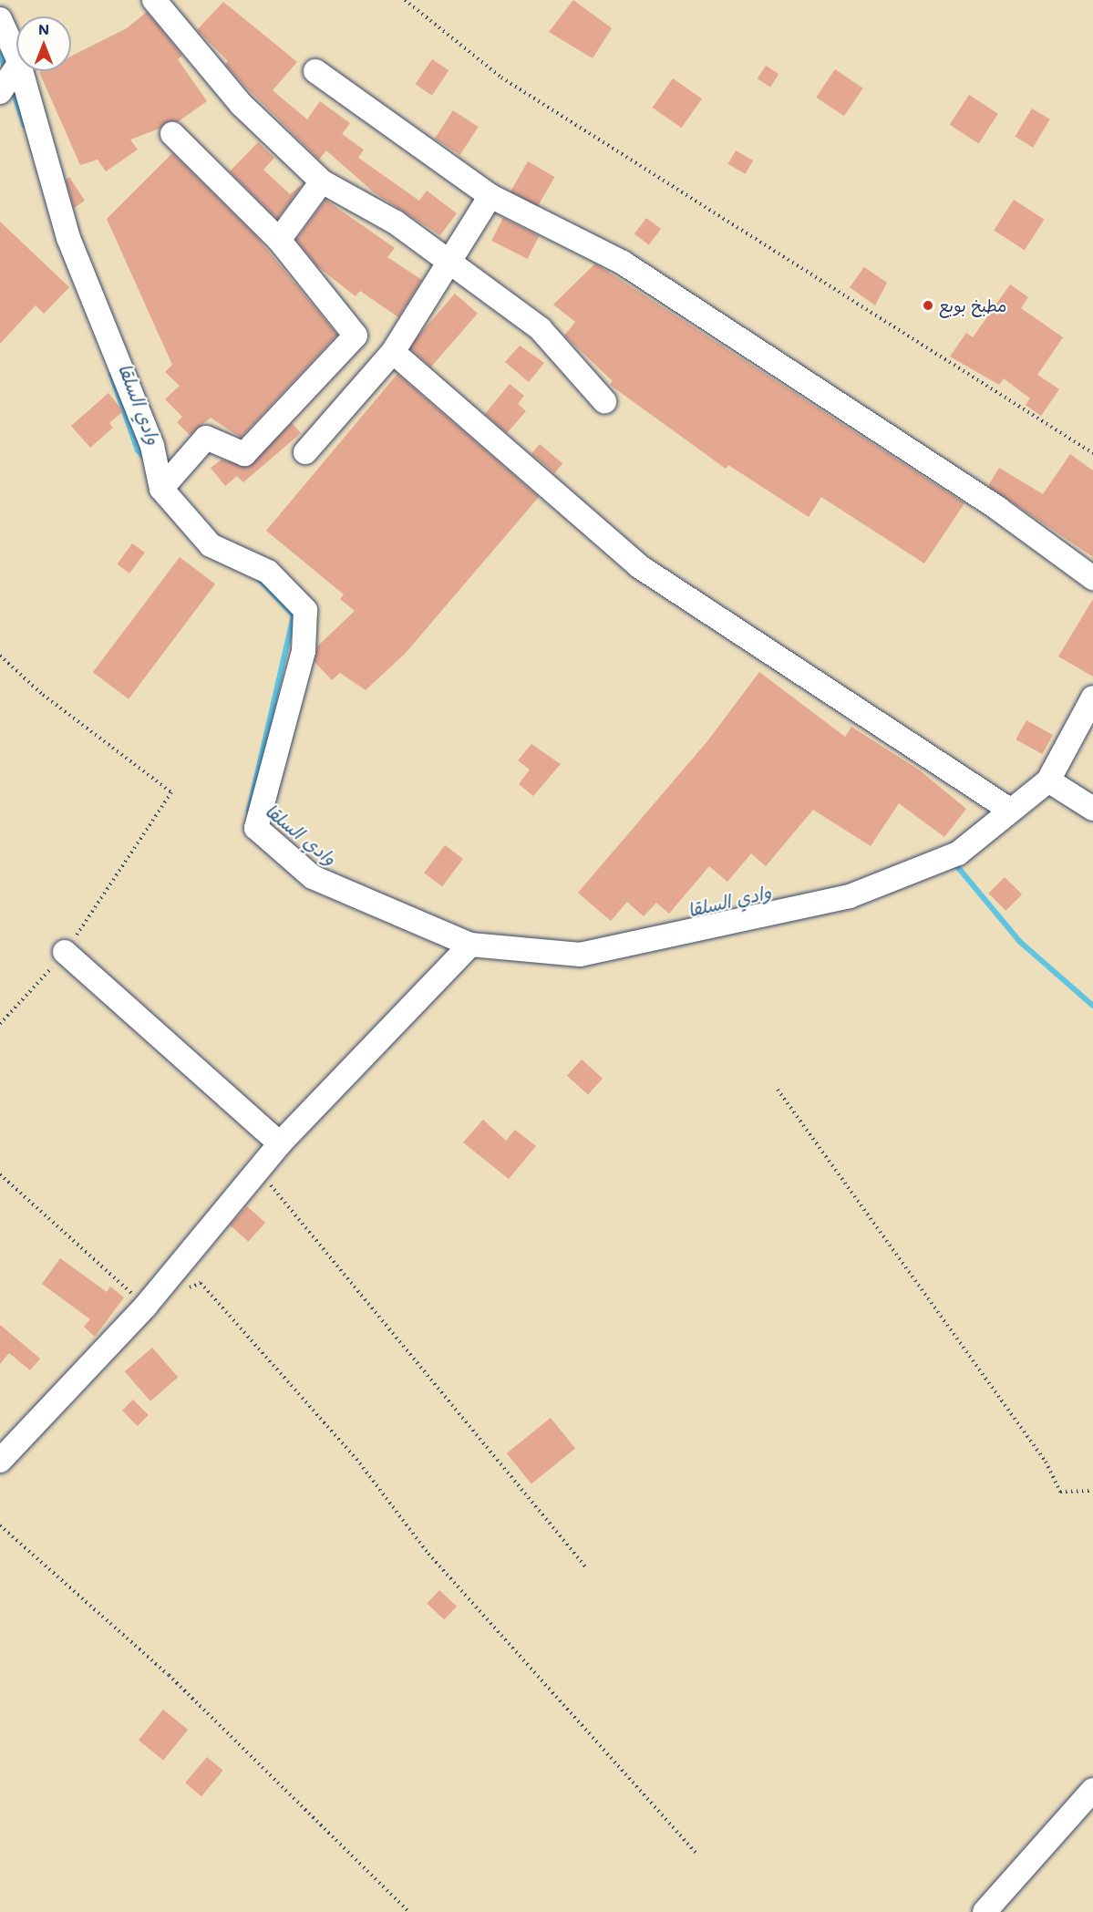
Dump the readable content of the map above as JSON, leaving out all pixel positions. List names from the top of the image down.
{
  "water": ["وادي السلقا"],
  "places": ["مطبخ بوبع"],
  "north": "top"
}
